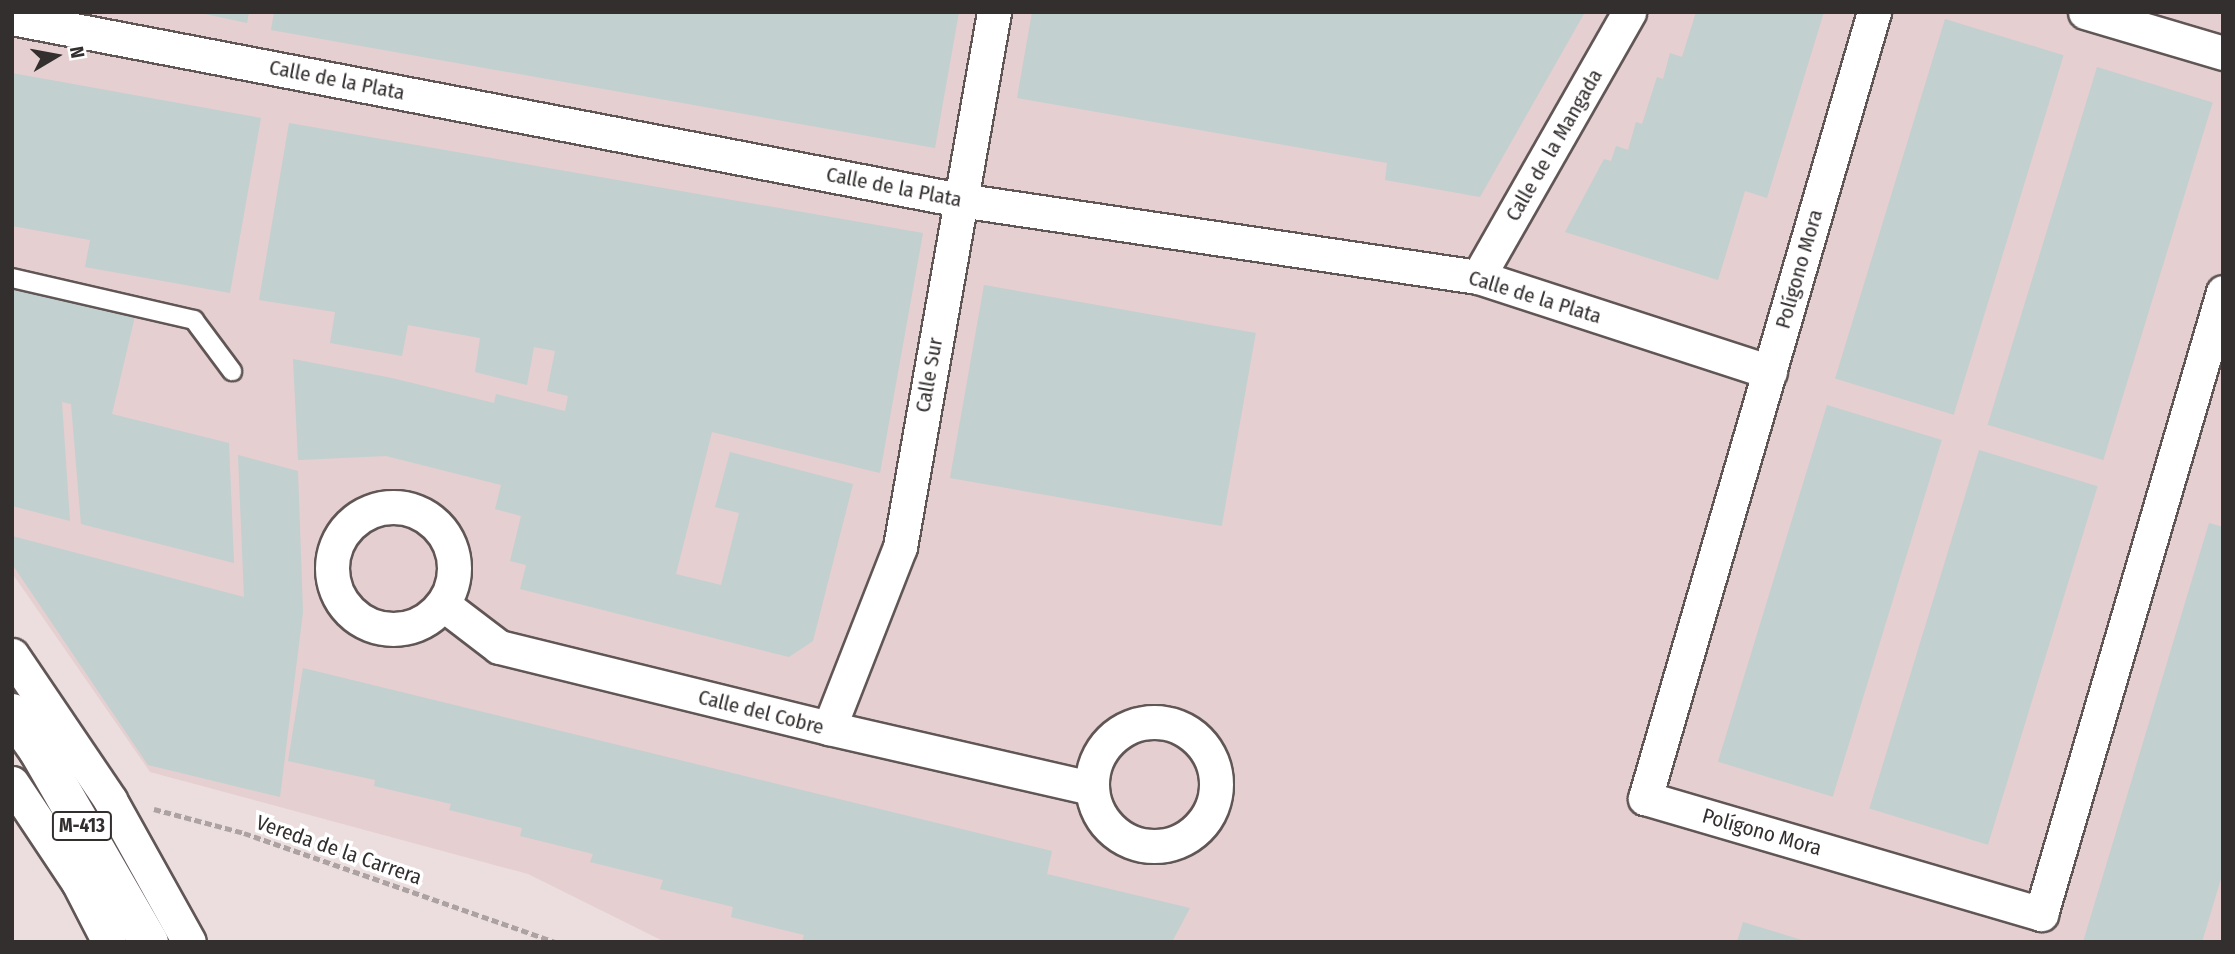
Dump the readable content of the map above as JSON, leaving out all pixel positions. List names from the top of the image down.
{
  "streets": {
    "main road": ["M-413"],
    "street": [
      "Calle de la Plata",
      "Calle de la Mangada",
      "Polígono Mora",
      "Calle Sur",
      "Calle del Cobre"
    ],
    "path": ["Vereda de la Carrera"]
  },
  "crossings": [
    ["Calle de la Plata", "Calle de la Mangada"],
    ["Calle de la Plata", "Polígono Mora"],
    ["Calle de la Plata", "Calle Sur"],
    ["Calle Sur", "Calle del Cobre"]
  ],
  "north": "right"
}
